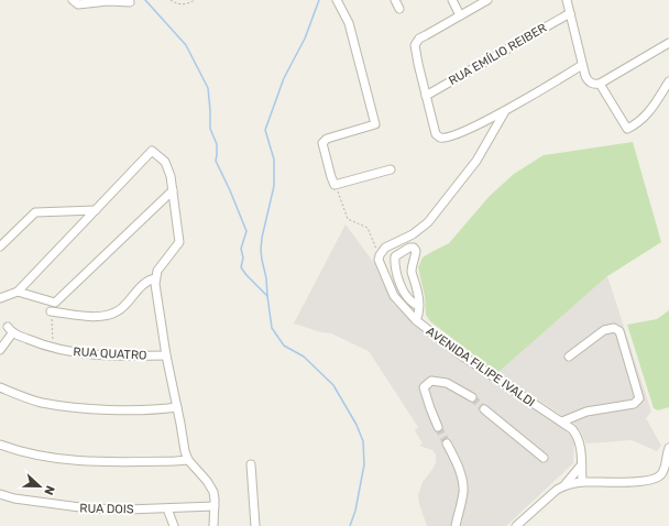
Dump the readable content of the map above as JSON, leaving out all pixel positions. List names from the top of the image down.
{
  "streets": {
    "street": [
      "RUA EMÍLIO REIBER",
      "RUA QUATRO",
      "AVENIDA FILIPE IVALDI",
      "RUA DOIS"
    ]
  },
  "north": "right"
}
